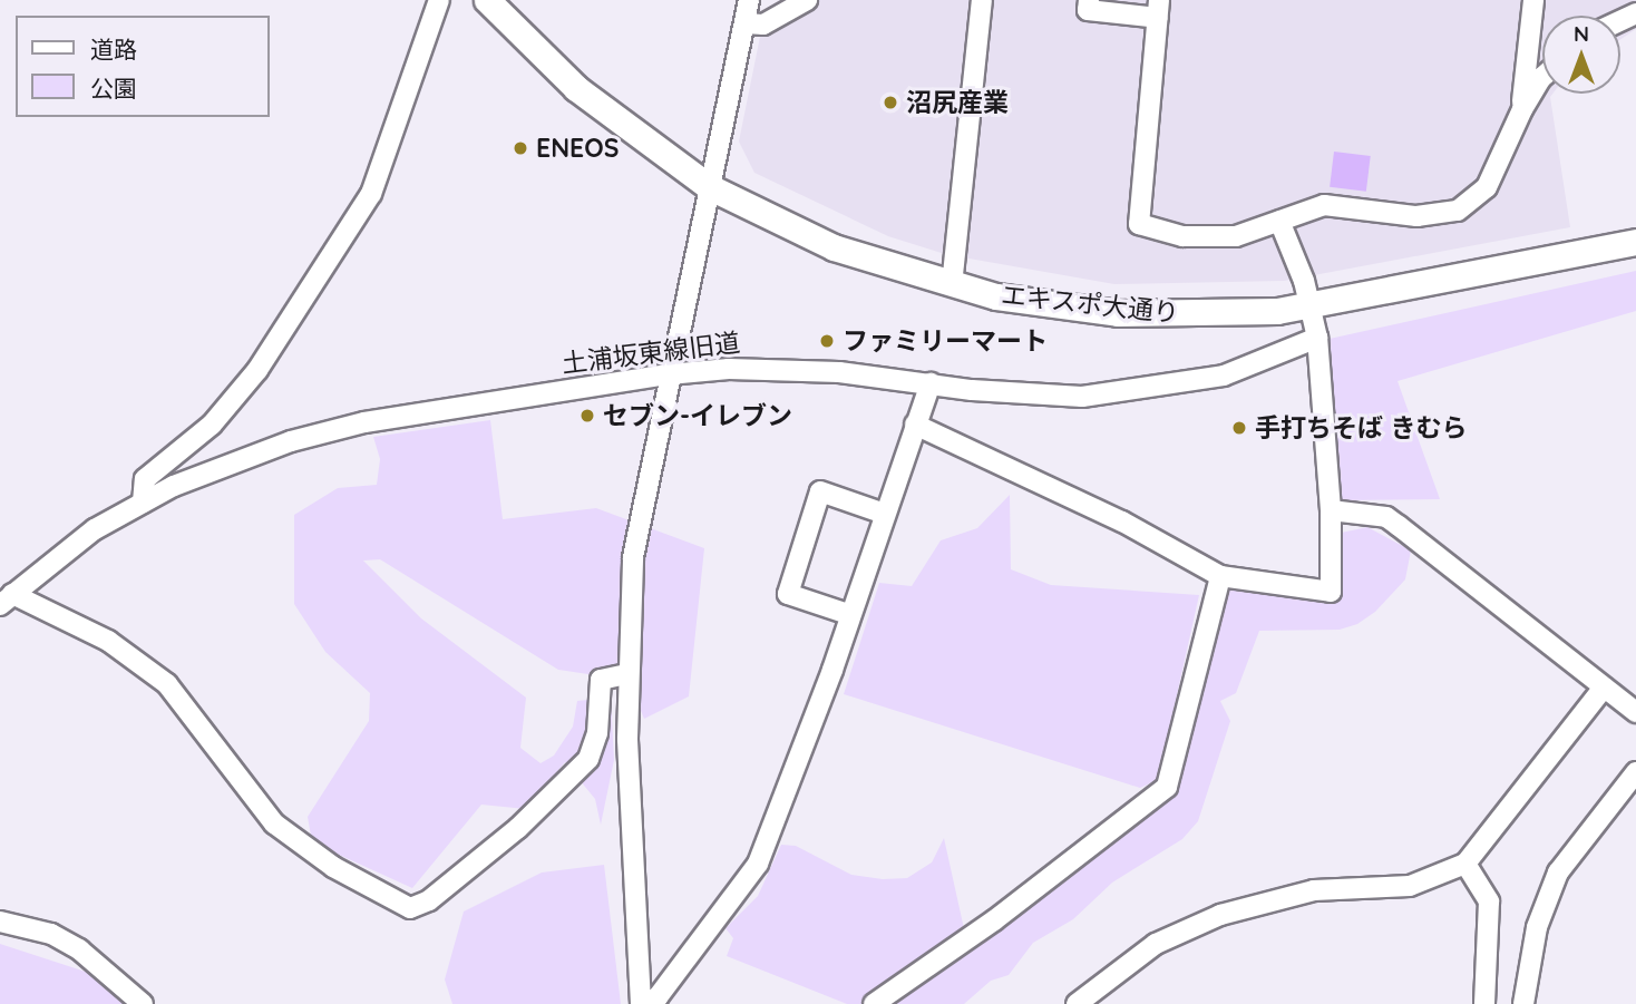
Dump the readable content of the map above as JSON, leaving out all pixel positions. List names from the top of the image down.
{
  "streets": {
    "main road": ["エキスポ大通り"],
    "street": ["土浦坂東線旧道"]
  },
  "places": [
    "沼尻産業",
    "ENEOS",
    "ファミリーマート",
    "セブン-イレブン",
    "手打ちそば きむら"
  ],
  "legend": ["道路", "公園"],
  "north": "top"
}
